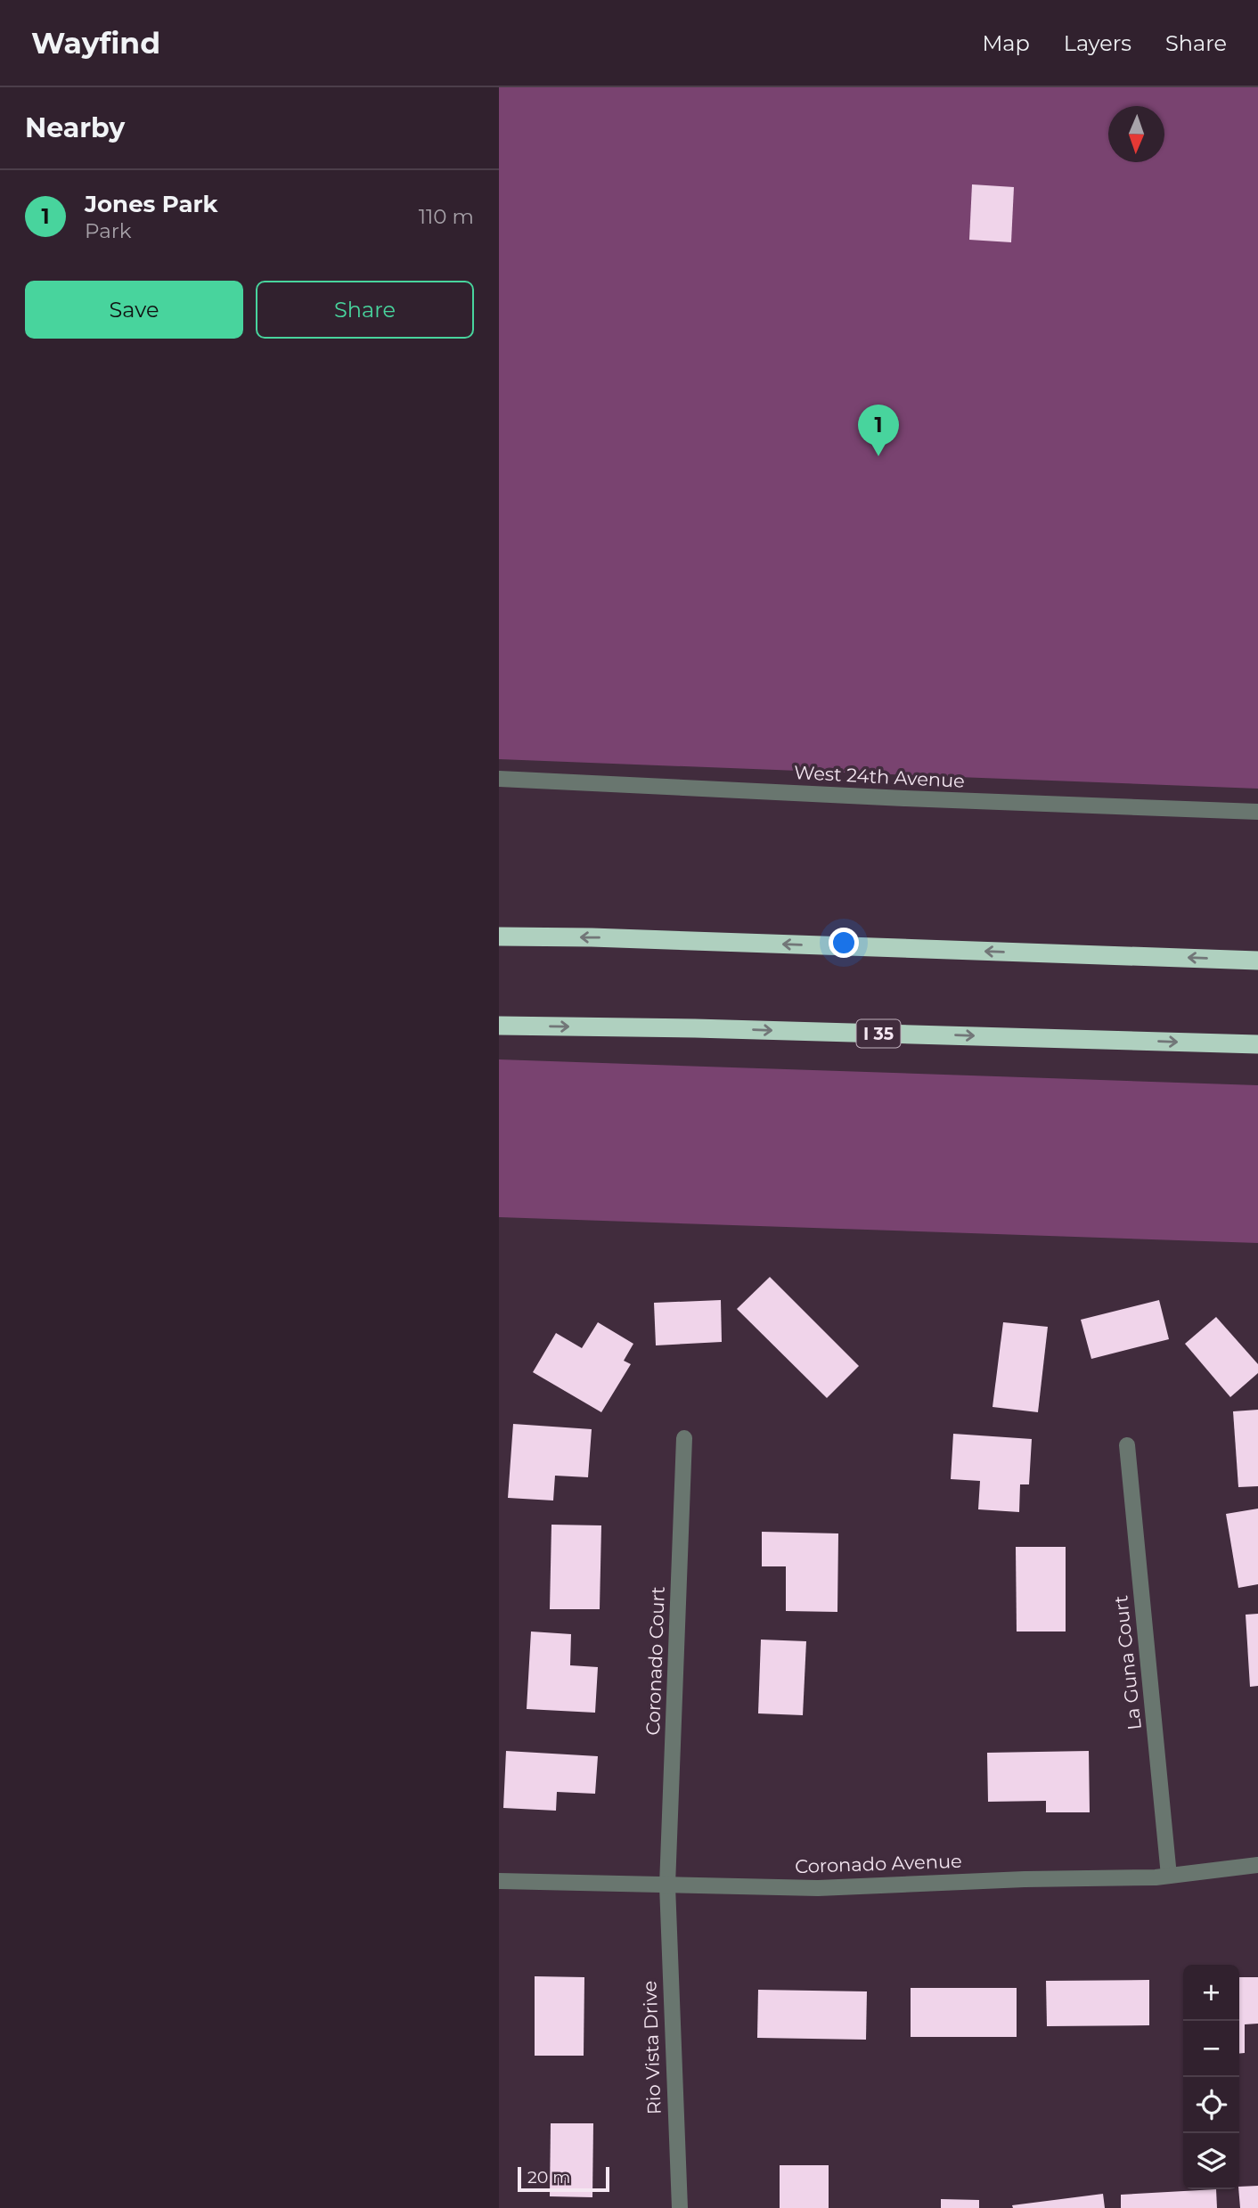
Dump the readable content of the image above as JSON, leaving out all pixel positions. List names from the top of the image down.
{
  "streets": {
    "highway": ["I 35"],
    "street": [
      "West 24th Avenue",
      "Coronado Court",
      "La Guna Court",
      "Coronado Avenue",
      "Rio Vista Drive"
    ]
  },
  "crossings": [
    ["Coronado Court", "Coronado Avenue"],
    ["Coronado Court", "Rio Vista Drive"],
    ["La Guna Court", "Coronado Avenue"],
    ["Coronado Avenue", "Rio Vista Drive"]
  ],
  "scale_bar": "20 m",
  "north": "bottom",
  "page": {
    "header": "Wayfind",
    "nav": ["Map", "Layers", "Share"],
    "heading": "Nearby",
    "list": [
      {
        "mark": "1",
        "name": "Jones Park",
        "note": "Park",
        "value": "110 m"
      }
    ],
    "buttons": ["Save", "Share"],
    "pins": "1",
    "map_buttons": ["+", "−"],
    "scale": "20 m"
  }
}
